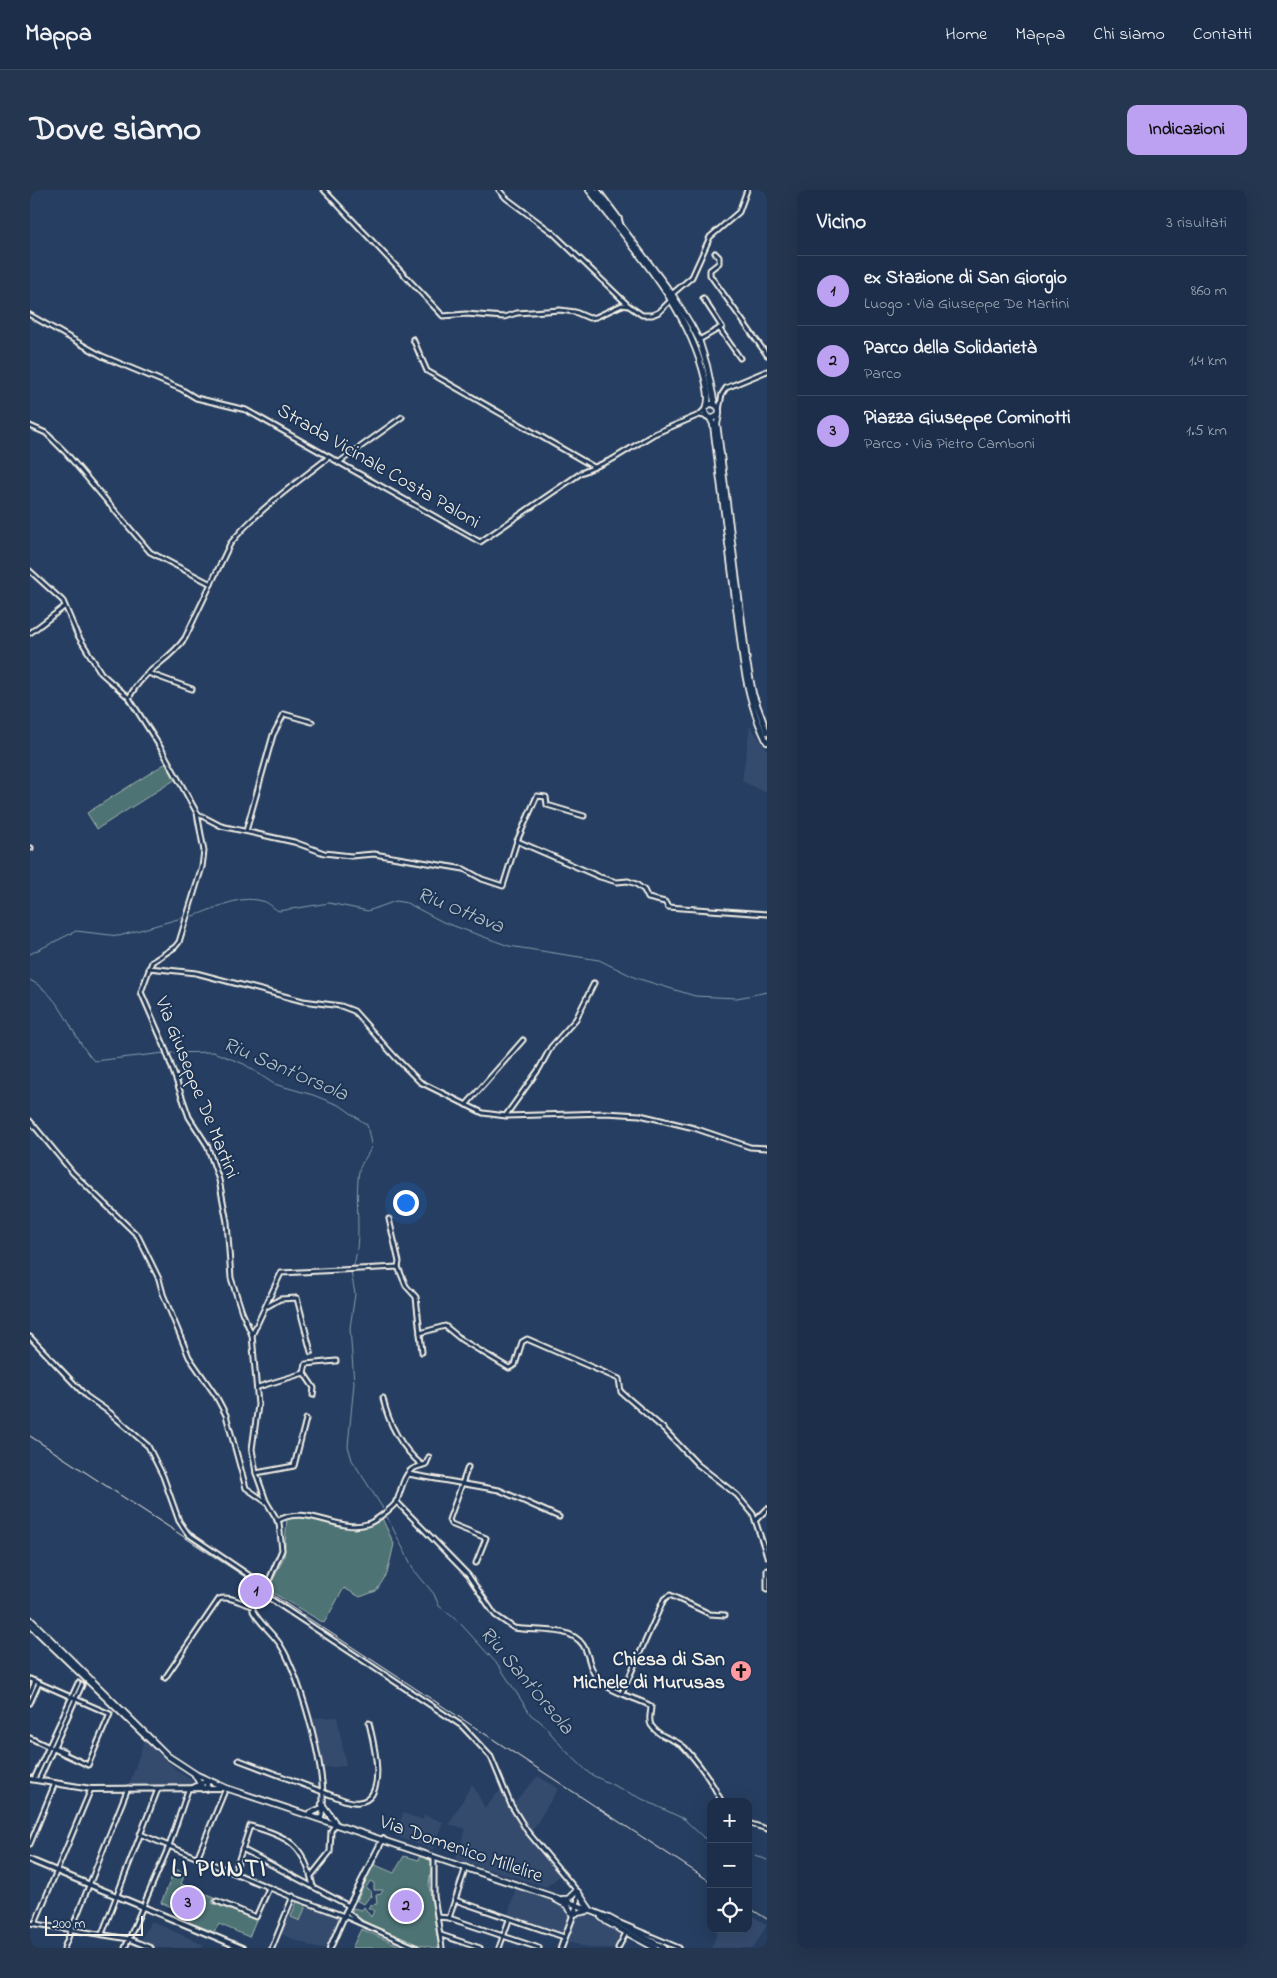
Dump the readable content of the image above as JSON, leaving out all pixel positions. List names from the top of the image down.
{
  "streets": {
    "main road": ["Via Domenico Millelire"],
    "street": ["Strada Vicinale Costa Paloni", "Via Giuseppe De Martini"]
  },
  "districts": ["LI PUNTI"],
  "water": ["Riu Ottava", "Riu Sant'Orsola"],
  "places": {
    "church": ["Chiesa di San Michele di Murusas"]
  },
  "scale_bar": "200 m",
  "page": {
    "header": "Mappa",
    "nav": [
      "Home",
      "Mappa",
      "Chi siamo",
      "Contatti"
    ],
    "title": "Dove siamo",
    "buttons": "Indicazioni",
    "heading": ["Vicino", "3 risultati"],
    "list": [
      {
        "mark": "1",
        "name": "ex Stazione di San Giorgio",
        "note": "Luogo · Via Giuseppe De Martini",
        "value": "860 m"
      },
      {
        "mark": "2",
        "name": "Parco della Solidarietà",
        "note": "Parco",
        "value": "1.4 km"
      },
      {
        "mark": "3",
        "name": "Piazza Giuseppe Cominotti",
        "note": "Parco · Via Pietro Camboni",
        "value": "1.5 km"
      }
    ],
    "pins": ["1", "3", "2"],
    "map_buttons": ["+", "−"],
    "scale": "200 m"
  }
}
